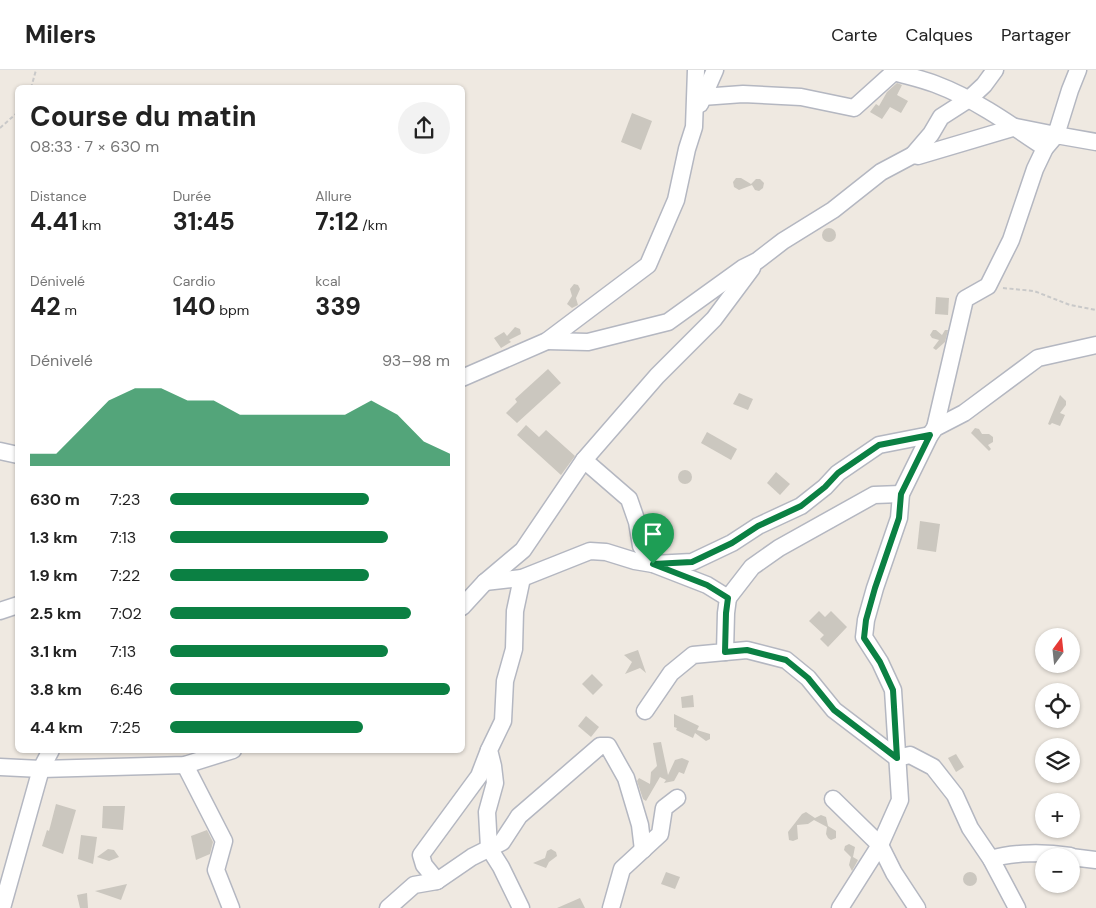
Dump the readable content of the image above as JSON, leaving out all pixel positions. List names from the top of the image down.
{
  "north": "top",
  "page": {
    "header": "Milers",
    "nav": ["Carte", "Calques", "Partager"],
    "heading": ["Course du matin", "08:33 · 7 × 630 m"],
    "stats": [
      ["Distance", "4.41 km"],
      ["Durée", "31:45"],
      ["Allure", "7:12 /km"],
      ["Dénivelé", "42 m"],
      ["Cardio", "140 bpm"],
      ["kcal", "339"]
    ],
    "chart": ["Dénivelé", "93–98 m"],
    "list": [
      {
        "name": "630 m",
        "note": "7:23"
      },
      {
        "name": "1.3 km",
        "note": "7:13"
      },
      {
        "name": "1.9 km",
        "note": "7:22"
      },
      {
        "name": "2.5 km",
        "note": "7:02"
      },
      {
        "name": "3.1 km",
        "note": "7:13"
      },
      {
        "name": "3.8 km",
        "note": "6:46"
      },
      {
        "name": "4.4 km",
        "note": "7:25"
      }
    ],
    "map_buttons": ["+", "−"]
  }
}
